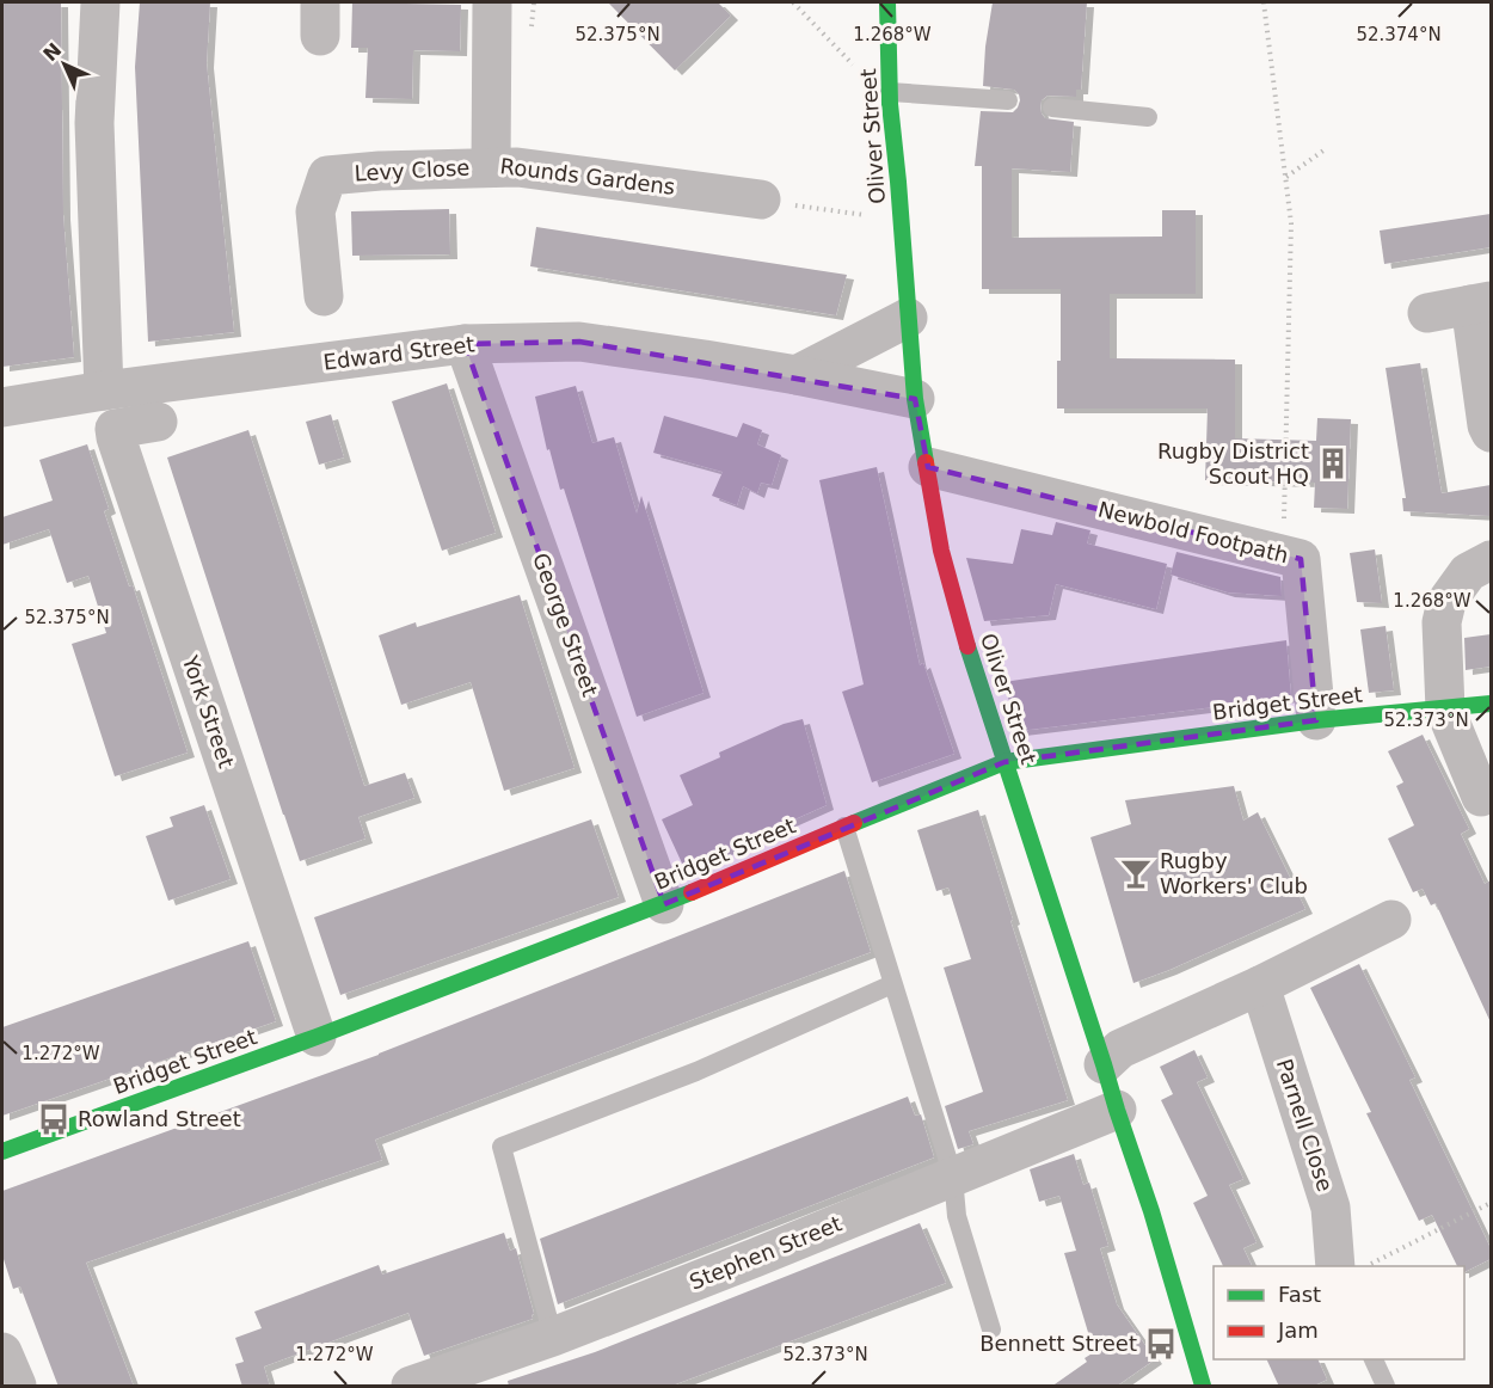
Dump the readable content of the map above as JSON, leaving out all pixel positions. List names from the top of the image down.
{
  "streets": {
    "street": [
      "Oliver Street",
      "Levy Close",
      "Rounds Gardens",
      "Edward Street",
      "Newbold Footpath",
      "George Street",
      "Bridget Street",
      "York Street",
      "Parnell Close",
      "Stephen Street"
    ]
  },
  "crossings": [
    ["Oliver Street", "Edward Street"],
    ["Oliver Street", "Newbold Footpath"],
    ["Oliver Street", "Bridget Street"],
    ["Oliver Street", "Stephen Street"],
    ["Levy Close", "Rounds Gardens"],
    ["Edward Street", "George Street"],
    ["Newbold Footpath", "Bridget Street"],
    ["George Street", "Bridget Street"],
    ["Bridget Street", "York Street"]
  ],
  "places": {
    "building": ["Rugby District Scout HQ"],
    "bar": ["Rugby Workers' Club"],
    "bus stop": ["Rowland Street", "Bennett Street"]
  },
  "legend": ["Fast", "Jam"],
  "north": "top left",
  "coordinates": [
    "52.375°N",
    "1.268°W",
    "52.374°N",
    "52.373°N",
    "1.272°W"
  ]
}
